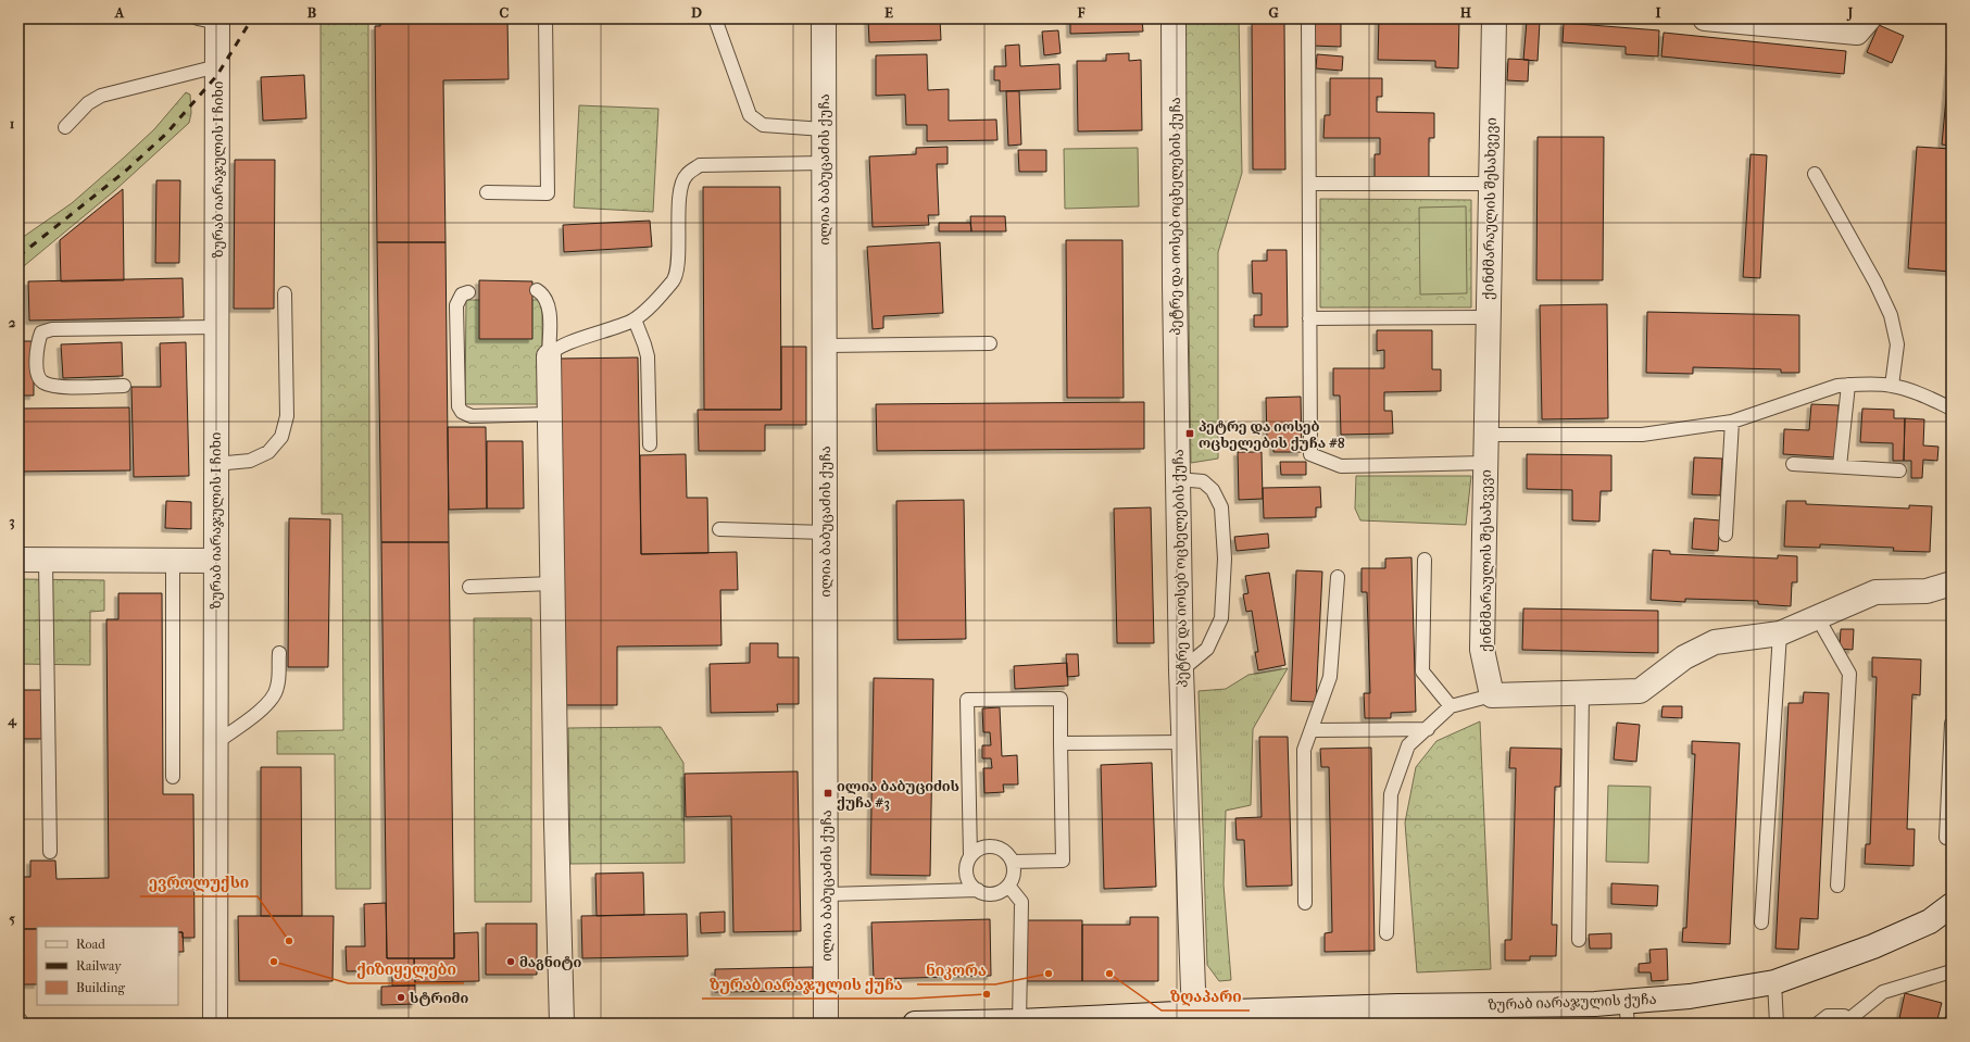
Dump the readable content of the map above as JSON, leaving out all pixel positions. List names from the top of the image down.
{
  "streets": {
    "street": [
      "ზურაბ იარაჯულის I ჩიხი",
      "ილია ბაბუცაძის ქუჩა",
      "ქინძმარაულის შესახვევი",
      "პეტრე და იოსებ ოცხელების ქუჩა",
      "ზურაბ იარაჯულის ქუჩა"
    ]
  },
  "crossings": [
    ["პეტრე და იოსებ ოცხელების ქუჩა", "ზურაბ იარაჯულის ქუჩა"]
  ],
  "places": {
    "transit": ["პეტრე და იოსებ ოცხელების ქუჩა #8", "ილია ბაბუციძის ქუჩა #3"],
    "other": [
      "ევროლუქსი",
      "ქიზიყელები",
      "მაგნიტი",
      "ნიკორა",
      "ზღაპარი",
      "ზურაბ იარაჯულის ქუჩა",
      "სტრიმი"
    ]
  },
  "legend": ["Road", "Railway", "Building"],
  "grid": {
    "columns": [
      "A",
      "B",
      "C",
      "D",
      "E",
      "F",
      "G",
      "H",
      "I",
      "J"
    ],
    "rows": [
      "1",
      "2",
      "3",
      "4",
      "5"
    ]
  }
}
